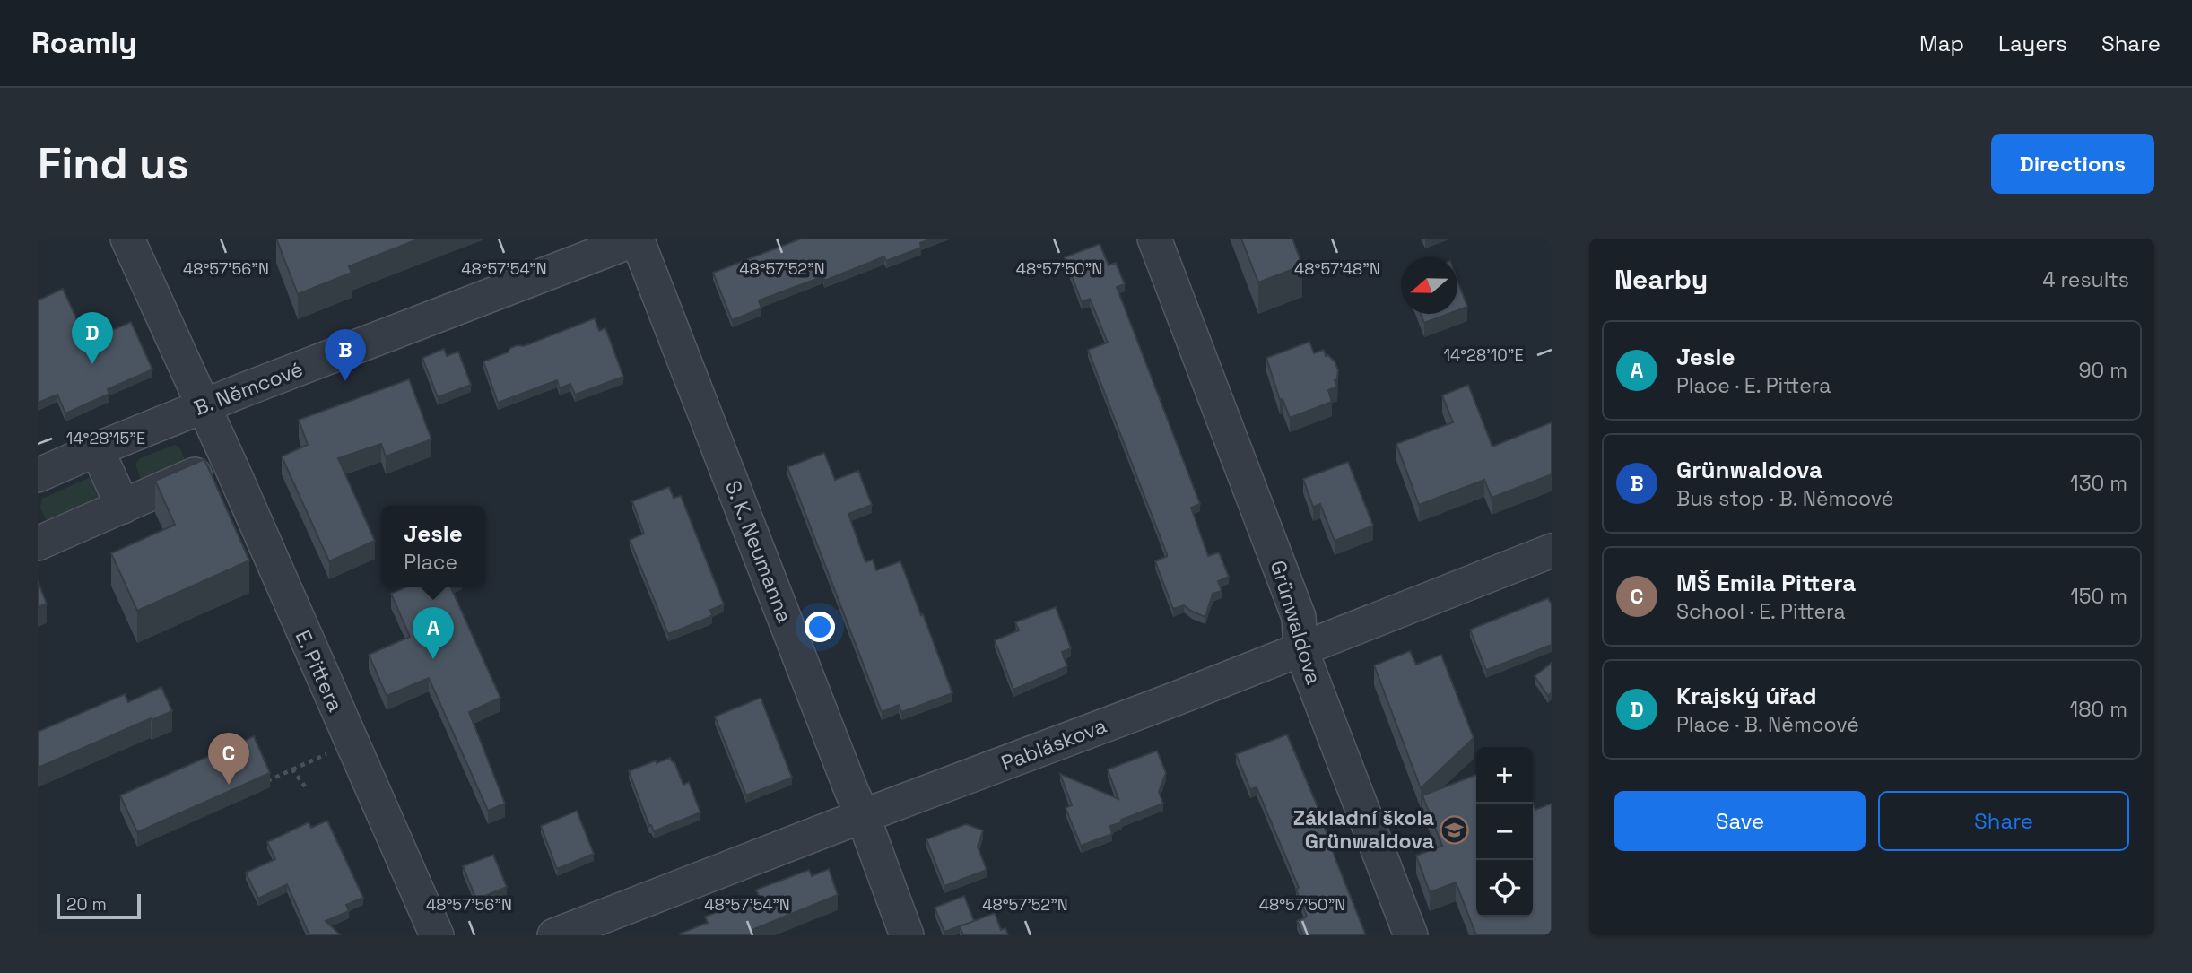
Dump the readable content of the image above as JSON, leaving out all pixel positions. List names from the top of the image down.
{
  "streets": {
    "street": [
      "B. Němcové",
      "S. K. Neumanna",
      "Grünwaldova",
      "E. Pittera",
      "Pabláskova"
    ]
  },
  "crossings": [
    ["B. Němcové", "S. K. Neumanna"],
    ["B. Němcové", "E. Pittera"],
    ["S. K. Neumanna", "Pabláskova"],
    ["Grünwaldova", "Pabláskova"]
  ],
  "places": {
    "school or university": ["Základní škola Grünwaldova"]
  },
  "scale_bar": "20 m",
  "north": "left",
  "page": {
    "header": "Roamly",
    "nav": ["Map", "Layers", "Share"],
    "buttons": [
      "Directions",
      ["Save", "Share"]
    ],
    "title": "Find us",
    "heading": ["Nearby", "4 results"],
    "pins": [
      "D",
      "B",
      "A",
      "C"
    ],
    "list": [
      {
        "mark": "A",
        "name": "Jesle",
        "note": "Place · E. Pittera",
        "value": "90 m"
      },
      {
        "mark": "B",
        "name": "Grünwaldova",
        "note": "Bus stop · B. Němcové",
        "value": "130 m"
      },
      {
        "mark": "C",
        "name": "MŠ Emila Pittera",
        "note": "School · E. Pittera",
        "value": "150 m"
      },
      {
        "mark": "D",
        "name": "Krajský úřad",
        "note": "Place · B. Němcové",
        "value": "180 m"
      }
    ],
    "popup": ["Jesle", "Place"],
    "map_buttons": ["+", "−"],
    "scale": "20 m"
  },
  "coordinates": [
    "48°57'56\"N",
    "48°57'54\"N",
    "48°57'52\"N",
    "48°57'50\"N",
    "48°57'48\"N",
    "14°28'10\"E",
    "14°28'15\"E"
  ]
}
